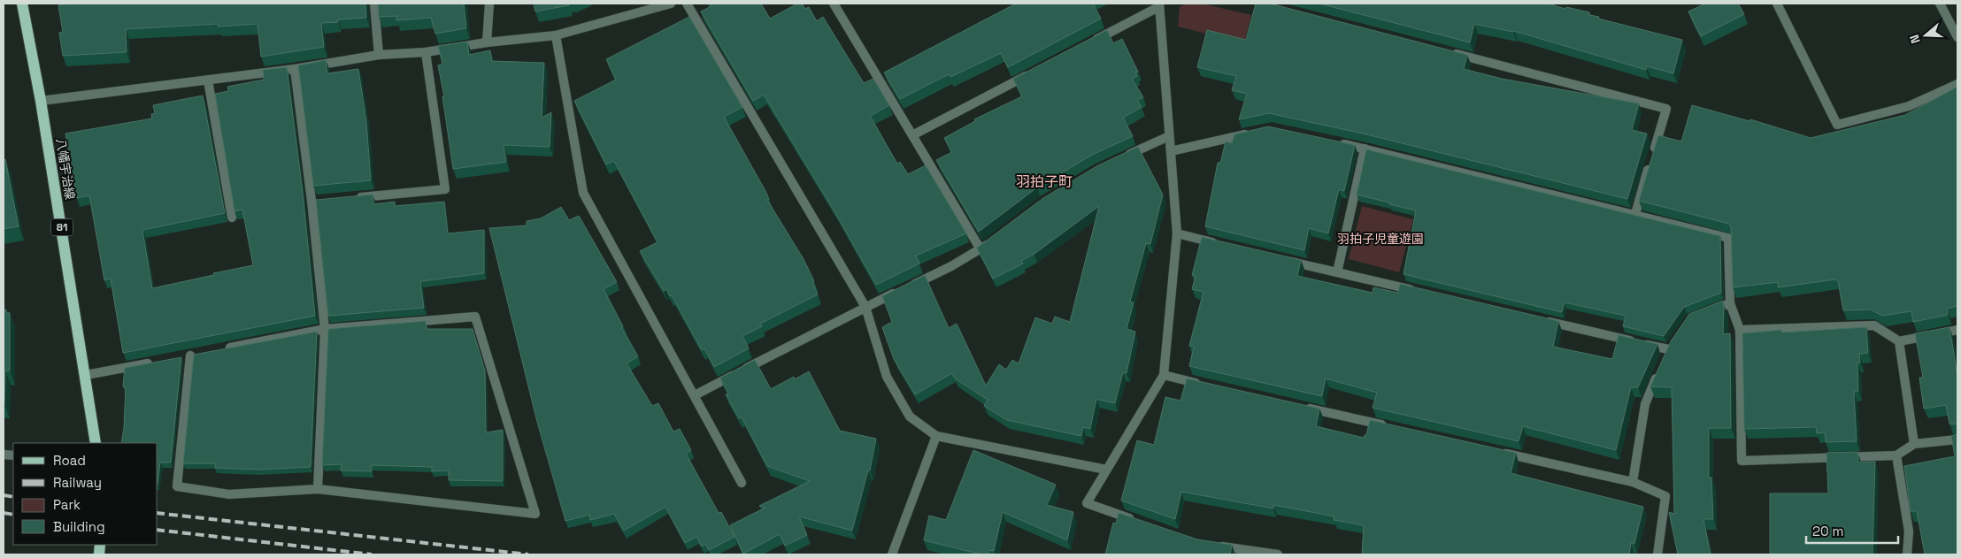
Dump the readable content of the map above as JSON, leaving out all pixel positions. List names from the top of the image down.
{
  "streets": {
    "main road": ["八幡宇治線", "81"]
  },
  "districts": ["羽拍子町"],
  "parks": ["羽拍子児童遊園"],
  "legend": [
    "Road",
    "Railway",
    "Park",
    "Building"
  ],
  "scale_bar": "20 m",
  "north": "left"
}
